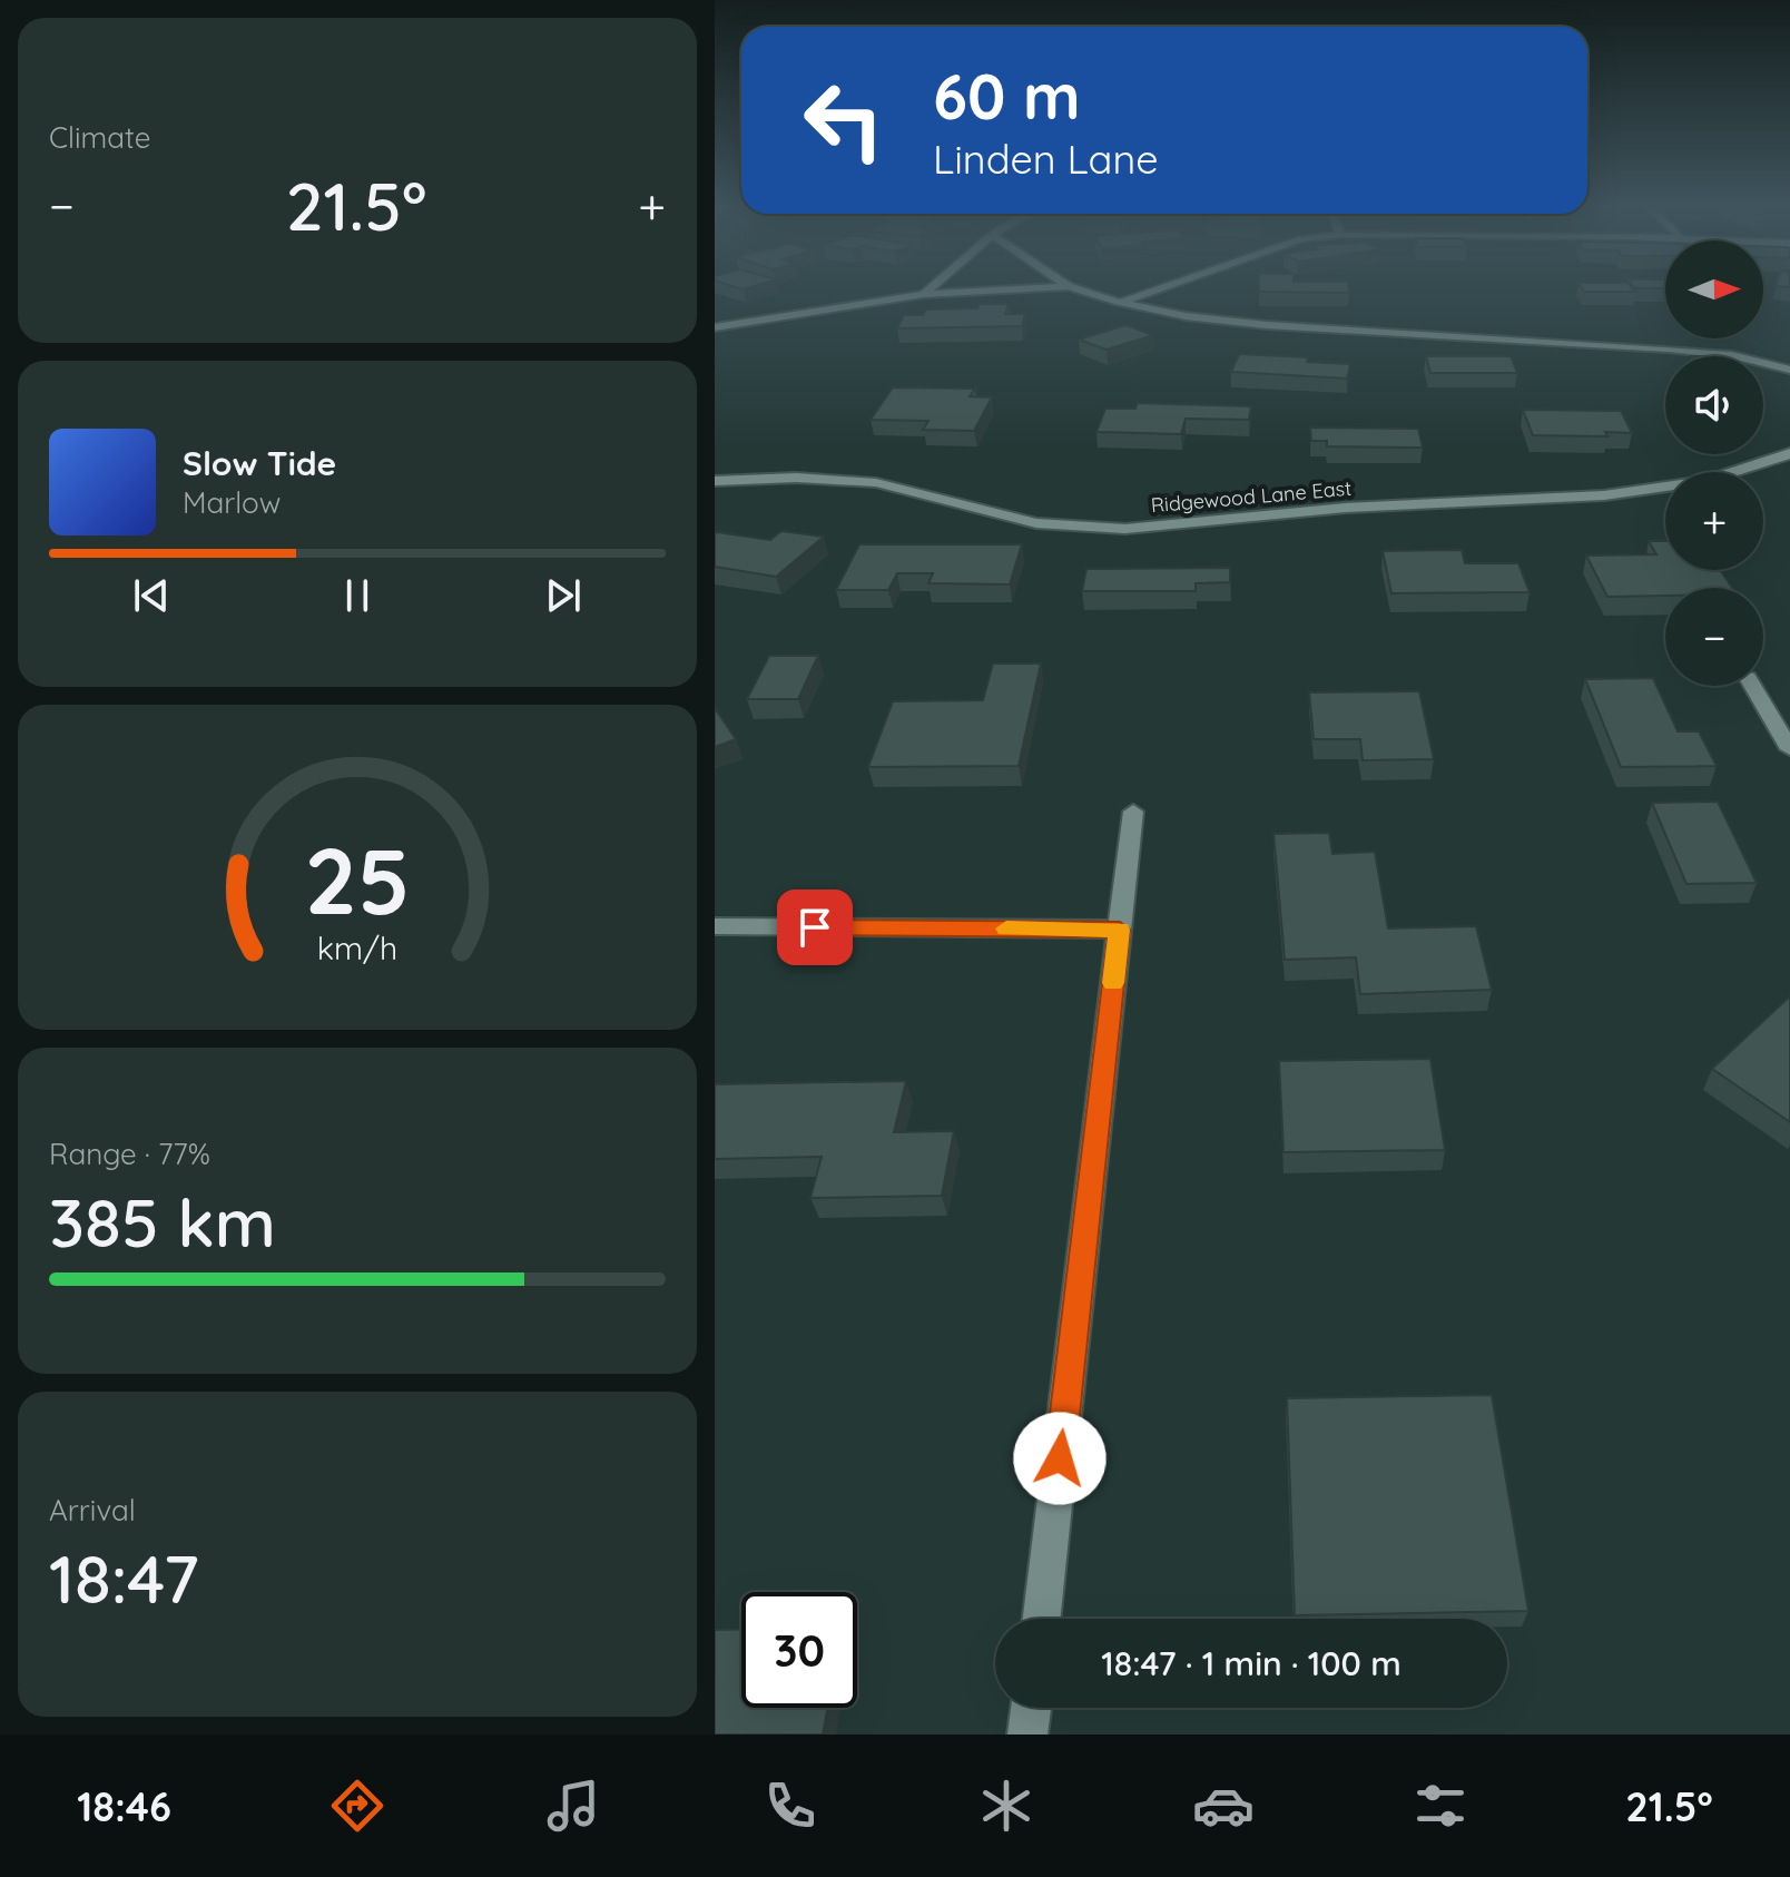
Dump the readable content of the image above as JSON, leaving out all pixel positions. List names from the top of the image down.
{
  "streets": {
    "street": ["Ridgewood Lane East"]
  },
  "north": "right",
  "page": {
    "tile": [
      "Climate",
      ["Range · 77%", "385 km"],
      ["Arrival", "18:47"]
    ],
    "turn": ["60 m", "Linden Lane"],
    "heat": ["−", "21.5°", "+"],
    "map_buttons": ["+", "−"],
    "song": ["Slow Tide", "Marlow"],
    "limit": "30",
    "trip": "18:47 · 1 min · 100 m",
    "tabs": ["18:46", "21.5°"],
    "gauge": ["25", "km/h"]
  }
}
